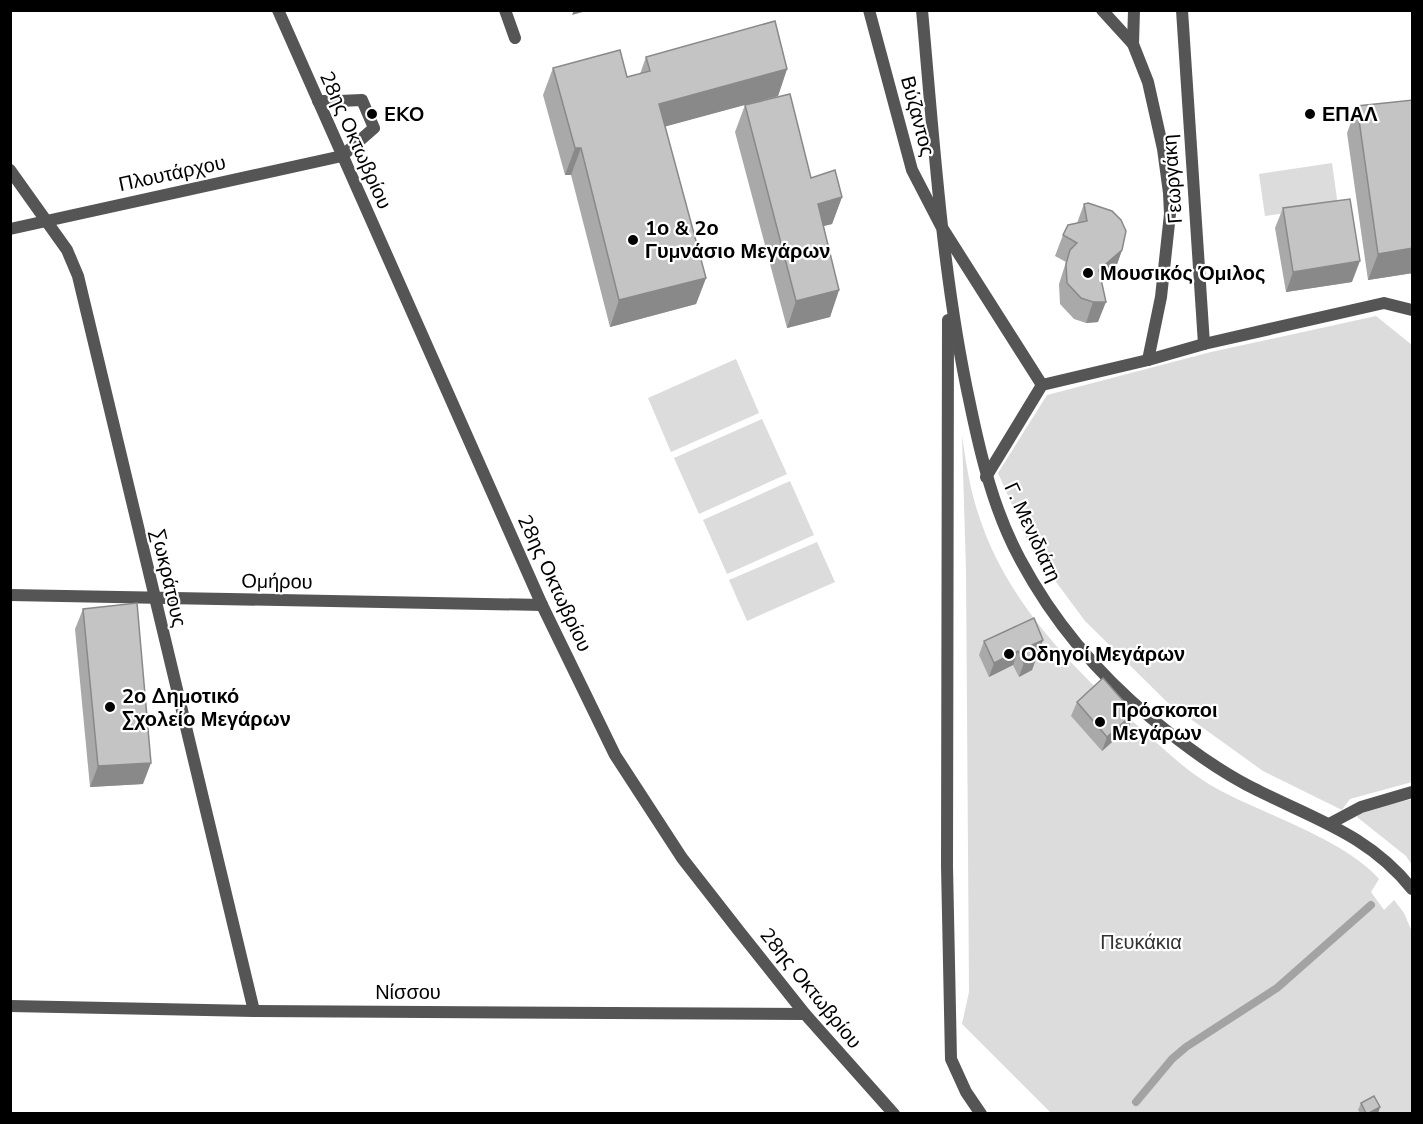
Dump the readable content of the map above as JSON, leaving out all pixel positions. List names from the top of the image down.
{
  "streets": {
    "street": [
      "Βύζαντος",
      "28ης Οκτωβρίου",
      "Πλουτάρχου",
      "Γεωργάκη",
      "Γ. Μενιδιάτη",
      "Σωκράτους",
      "Ομήρου",
      "Νίσσου"
    ]
  },
  "crossings": [
    ["Βύζαντος", "Γ. Μενιδιάτη"],
    ["28ης Οκτωβρίου", "Πλουτάρχου"],
    ["28ης Οκτωβρίου", "Ομήρου"],
    ["28ης Οκτωβρίου", "Νίσσου"],
    ["Πλουτάρχου", "Σωκράτους"],
    ["Σωκράτους", "Ομήρου"],
    ["Σωκράτους", "Νίσσου"]
  ],
  "parks": ["Πευκάκια"],
  "places": [
    "EKO",
    "ΕΠΑΛ",
    "1ο & 2ο Γυμνάσιο Μεγάρων",
    "Μουσικός Όμιλος",
    "Οδηγοί Μεγάρων",
    "2ο Δημοτικό Σχολείο Μεγάρων",
    "Πρόσκοποι Μεγάρων"
  ]
}
